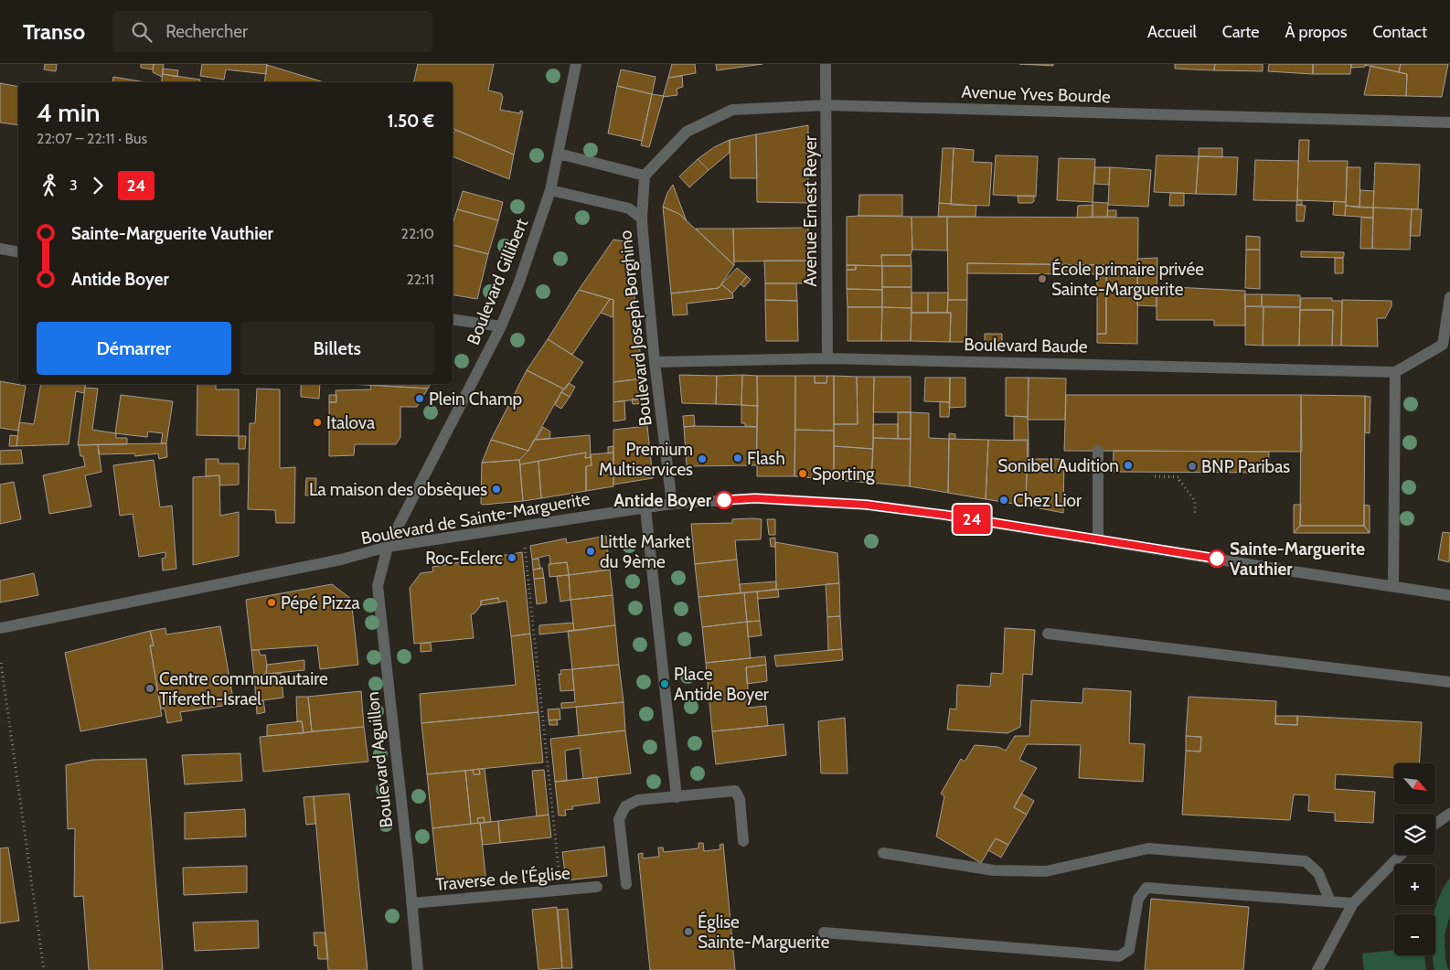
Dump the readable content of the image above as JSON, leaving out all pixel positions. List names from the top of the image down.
{
  "streets": {
    "street": [
      "Avenue Yves Bourde",
      "Avenue Ernest Reyer",
      "Boulevard Gillibert",
      "Boulevard Joseph Borghino",
      "Boulevard Baude",
      "Boulevard de Sainte-Marguerite",
      "Boulevard Aguillon",
      "Traverse de l'Église"
    ]
  },
  "crossings": [
    ["Avenue Yves Bourde", "Avenue Ernest Reyer"],
    ["Avenue Ernest Reyer", "Boulevard Baude"],
    ["Boulevard Gillibert", "Boulevard Joseph Borghino"],
    ["Boulevard Gillibert", "Boulevard de Sainte-Marguerite"],
    ["Boulevard Gillibert", "Boulevard Aguillon"],
    ["Boulevard Joseph Borghino", "Boulevard Baude"],
    ["Boulevard Joseph Borghino", "Boulevard de Sainte-Marguerite"],
    ["Boulevard de Sainte-Marguerite", "Boulevard Aguillon"],
    ["Boulevard Aguillon", "Traverse de l'Église"]
  ],
  "places": [
    "École primaire privée Sainte-Marguerite",
    "Plein Champ",
    "Italova",
    "Flash",
    "Premium Multiservices",
    "Sonibel Audition",
    "BNP Paribas",
    "Sporting",
    "La maison des obsèques",
    "Antide Boyer",
    "Chez Lior",
    "Little Market du 9ème",
    "Roc-Eclerc",
    "Sainte-Marguerite Vauthier",
    "Pépé Pizza",
    "Place Antide Boyer",
    "Centre communautaire Tifereth-Israel",
    "Église Sainte-Marguerite"
  ],
  "lines": ["bus line 24"],
  "north": "bottom right",
  "page": {
    "header": "Transo",
    "search": "Rechercher",
    "nav": [
      "Accueil",
      "Carte",
      "À propos",
      "Contact"
    ],
    "on_map": "24",
    "heading": ["4 min", "22:07 – 22:11 · Bus", "1.50 €"],
    "legs": ["3", "24"],
    "list": [
      {
        "name": "Sainte-Marguerite Vauthier",
        "value": "22:10"
      },
      {
        "name": "Antide Boyer",
        "value": "22:11"
      }
    ],
    "buttons": ["Démarrer", "Billets"],
    "map_buttons": ["+", "−"]
  }
}
